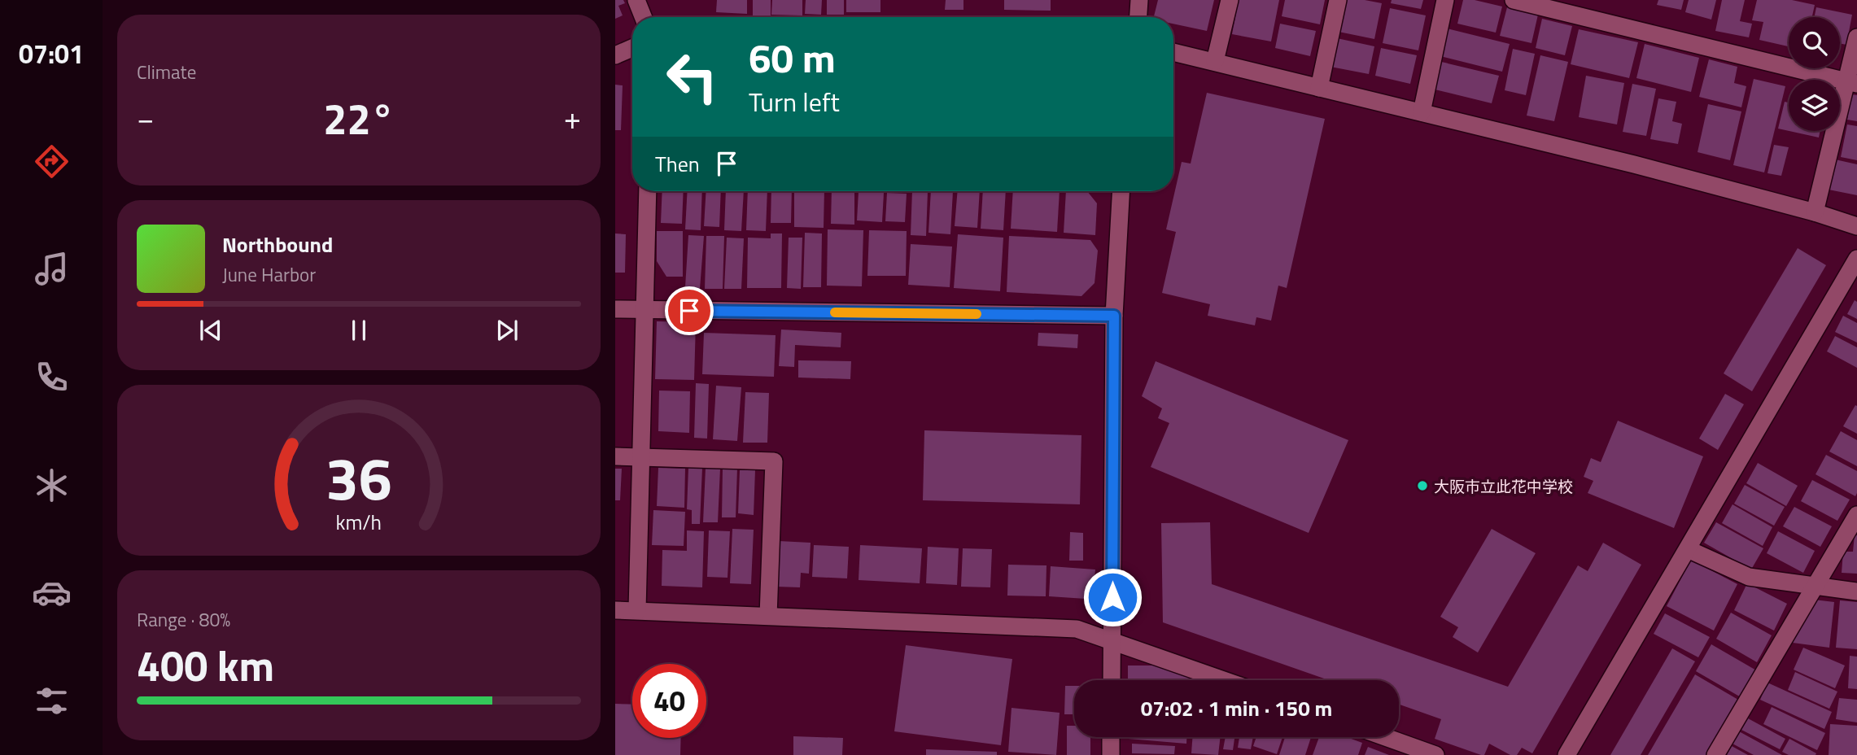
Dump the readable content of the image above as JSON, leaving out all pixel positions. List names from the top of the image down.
{
  "places": ["大阪市立此花中学校"],
  "page": {
    "tabs": "07:01",
    "tile": [
      "Climate",
      ["Range · 80%", "400 km"]
    ],
    "turn": ["60 m", "Turn left"],
    "heat": ["−", "22°", "+"],
    "then": "Then",
    "song": ["Northbound", "June Harbor"],
    "limit": "40",
    "trip": "07:02 · 1 min · 150 m",
    "gauge": ["36", "km/h"]
  }
}
